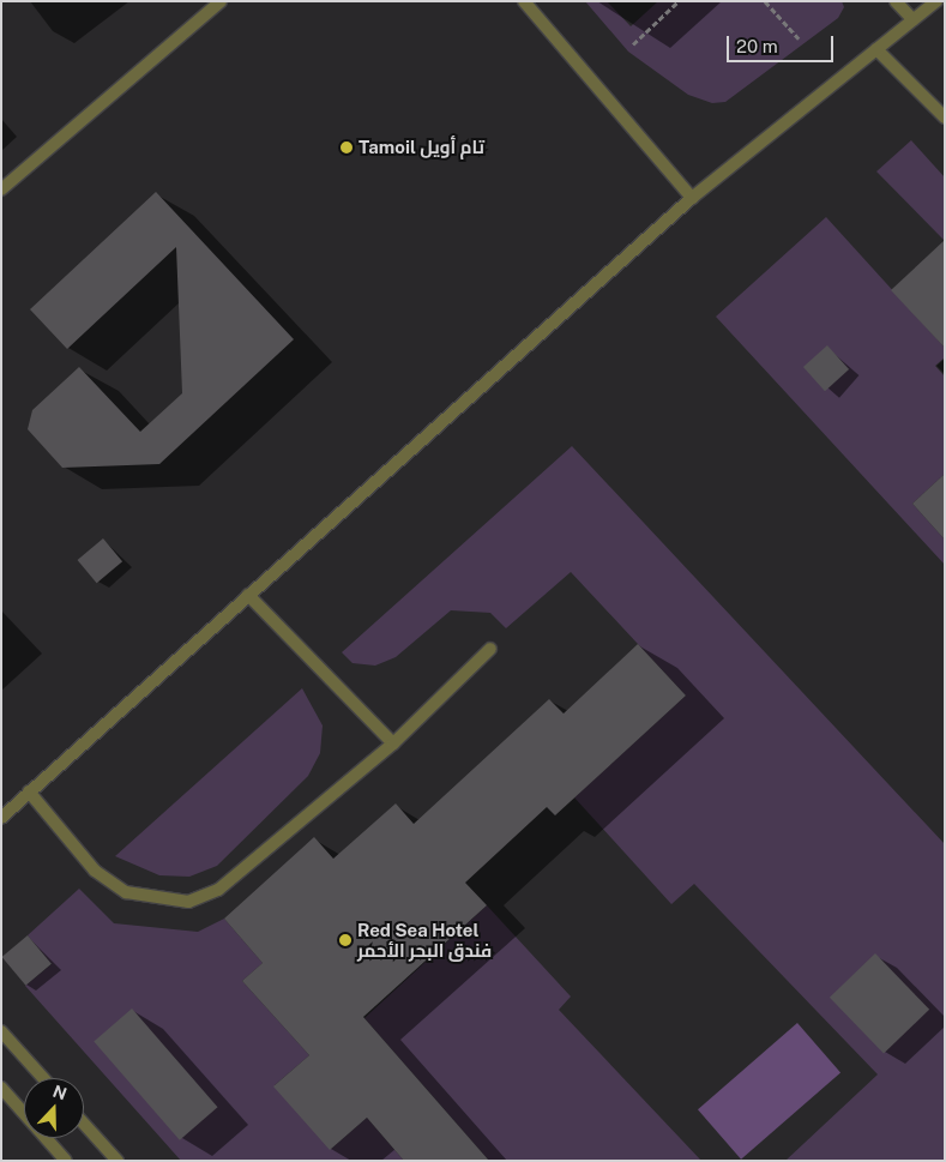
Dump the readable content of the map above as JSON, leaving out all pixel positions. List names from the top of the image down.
{
  "places": ["Tamoil تام أويل", "Red Sea Hotel فندق البحر الأحمر"],
  "scale_bar": "20 m",
  "north": "top"
}
